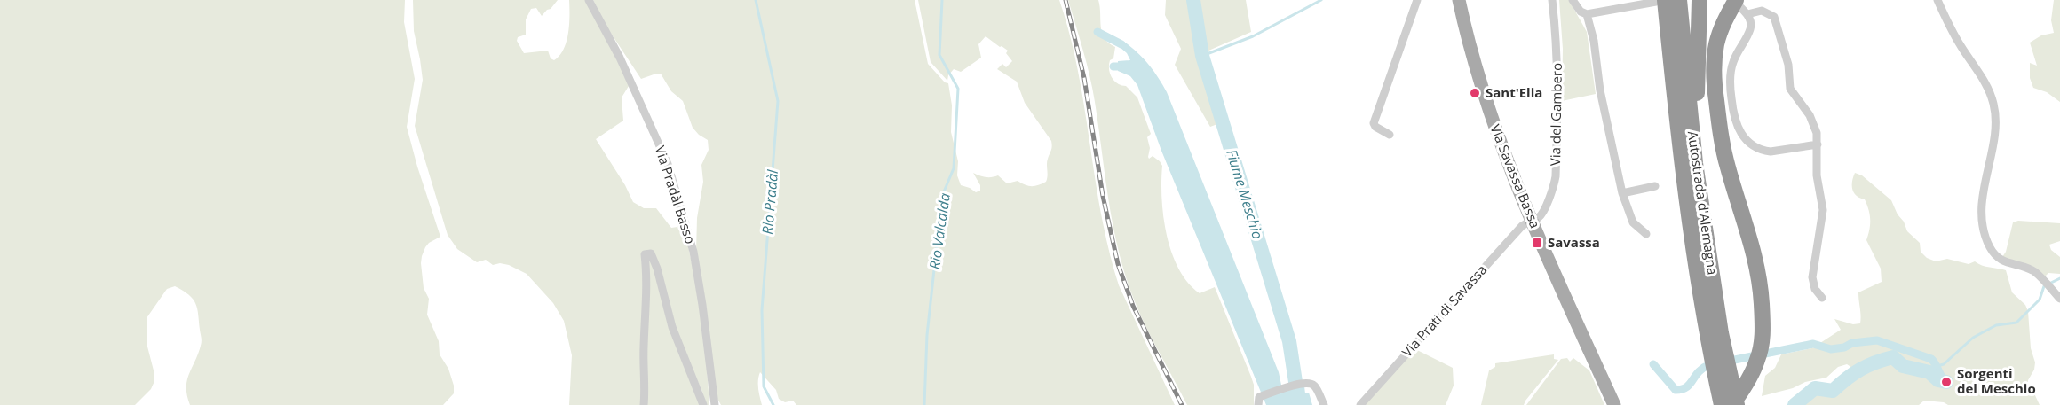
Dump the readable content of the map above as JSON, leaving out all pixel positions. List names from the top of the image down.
{
  "streets": {
    "highway": ["Autostrada d'Alemagna"],
    "main road": ["Via Savassa Bassa"],
    "street": ["Via del Gambero", "Via Pradàl Basso", "Via Prati di Savassa"]
  },
  "crossings": [
    ["Via del Gambero", "Via Savassa Bassa"],
    ["Via del Gambero", "Via Prati di Savassa"],
    ["Via Savassa Bassa", "Via Prati di Savassa"]
  ],
  "water": ["Fiume Meschio", "Rio Pradàl", "Rio Valcalda"],
  "places": {
    "other": ["Sant'Elia", "Sorgenti del Meschio"],
    "transit": ["Savassa"]
  }
}
